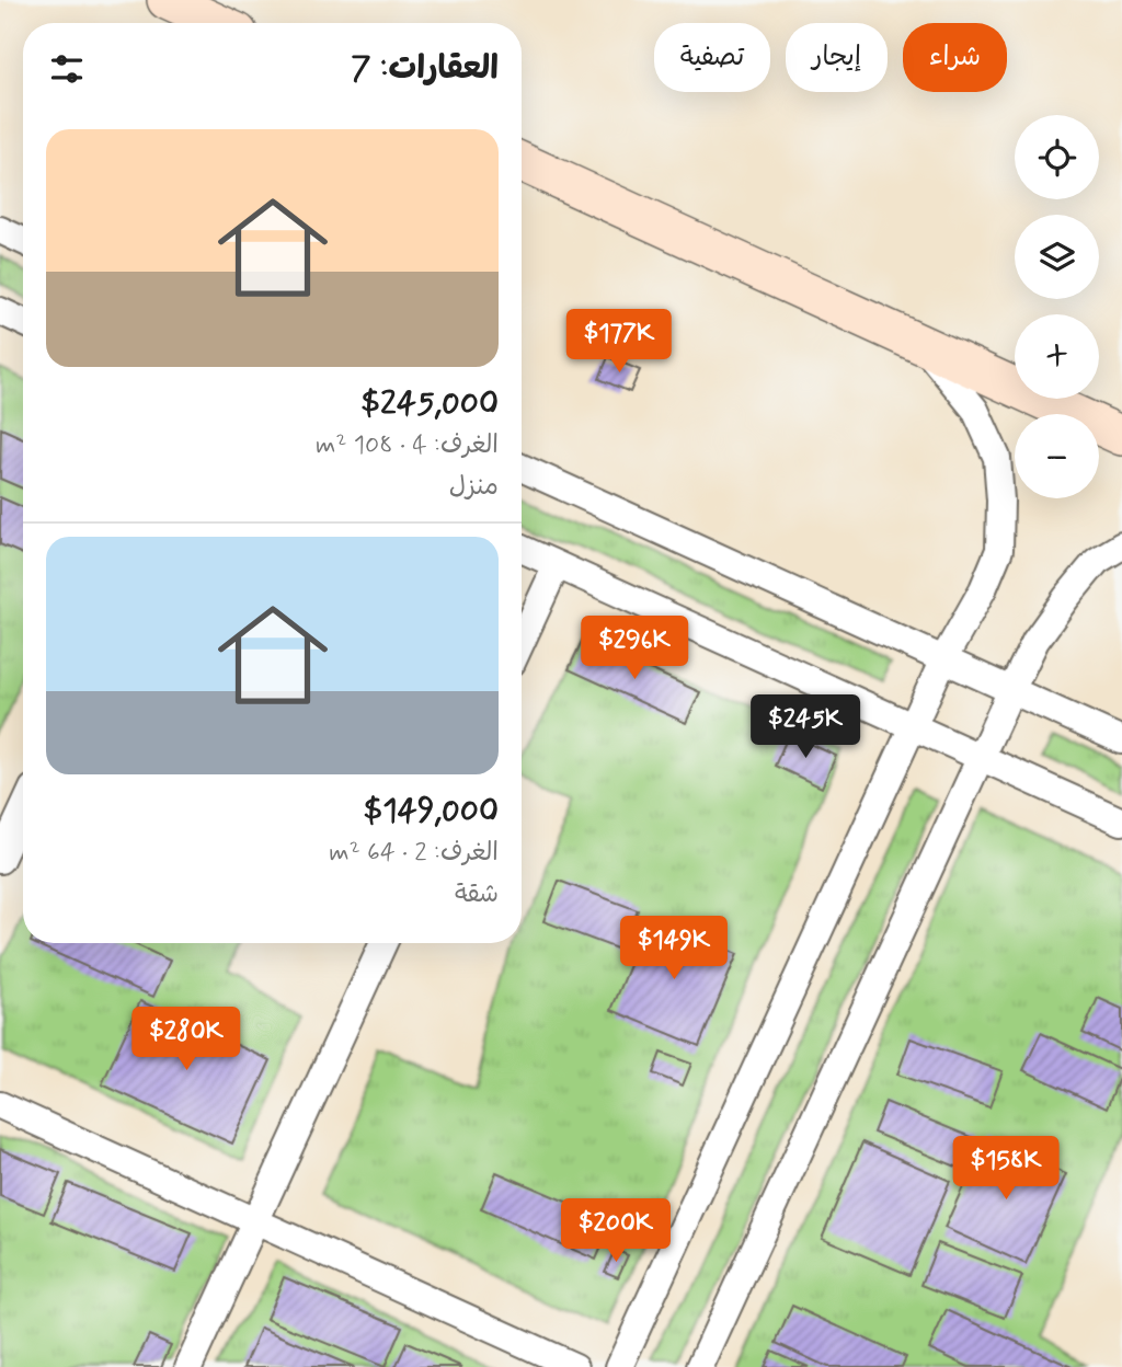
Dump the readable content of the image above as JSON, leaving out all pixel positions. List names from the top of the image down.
{
  "page": {
    "chip": ["شراء", "إيجار", "تصفية"],
    "heading": "العقارات: 7",
    "map_buttons": ["+", "−"],
    "list": [
      {
        "name": "$245,000",
        "note": "الغرف: 4 · 108 m² · منزل"
      },
      {
        "name": "$149,000",
        "note": "الغرف: 2 · 64 m² · شقة"
      }
    ],
    "price": [
      "$177K",
      "$296K",
      "$245K",
      "$149K",
      "$280K",
      "$158K",
      "$200K"
    ]
  }
}
